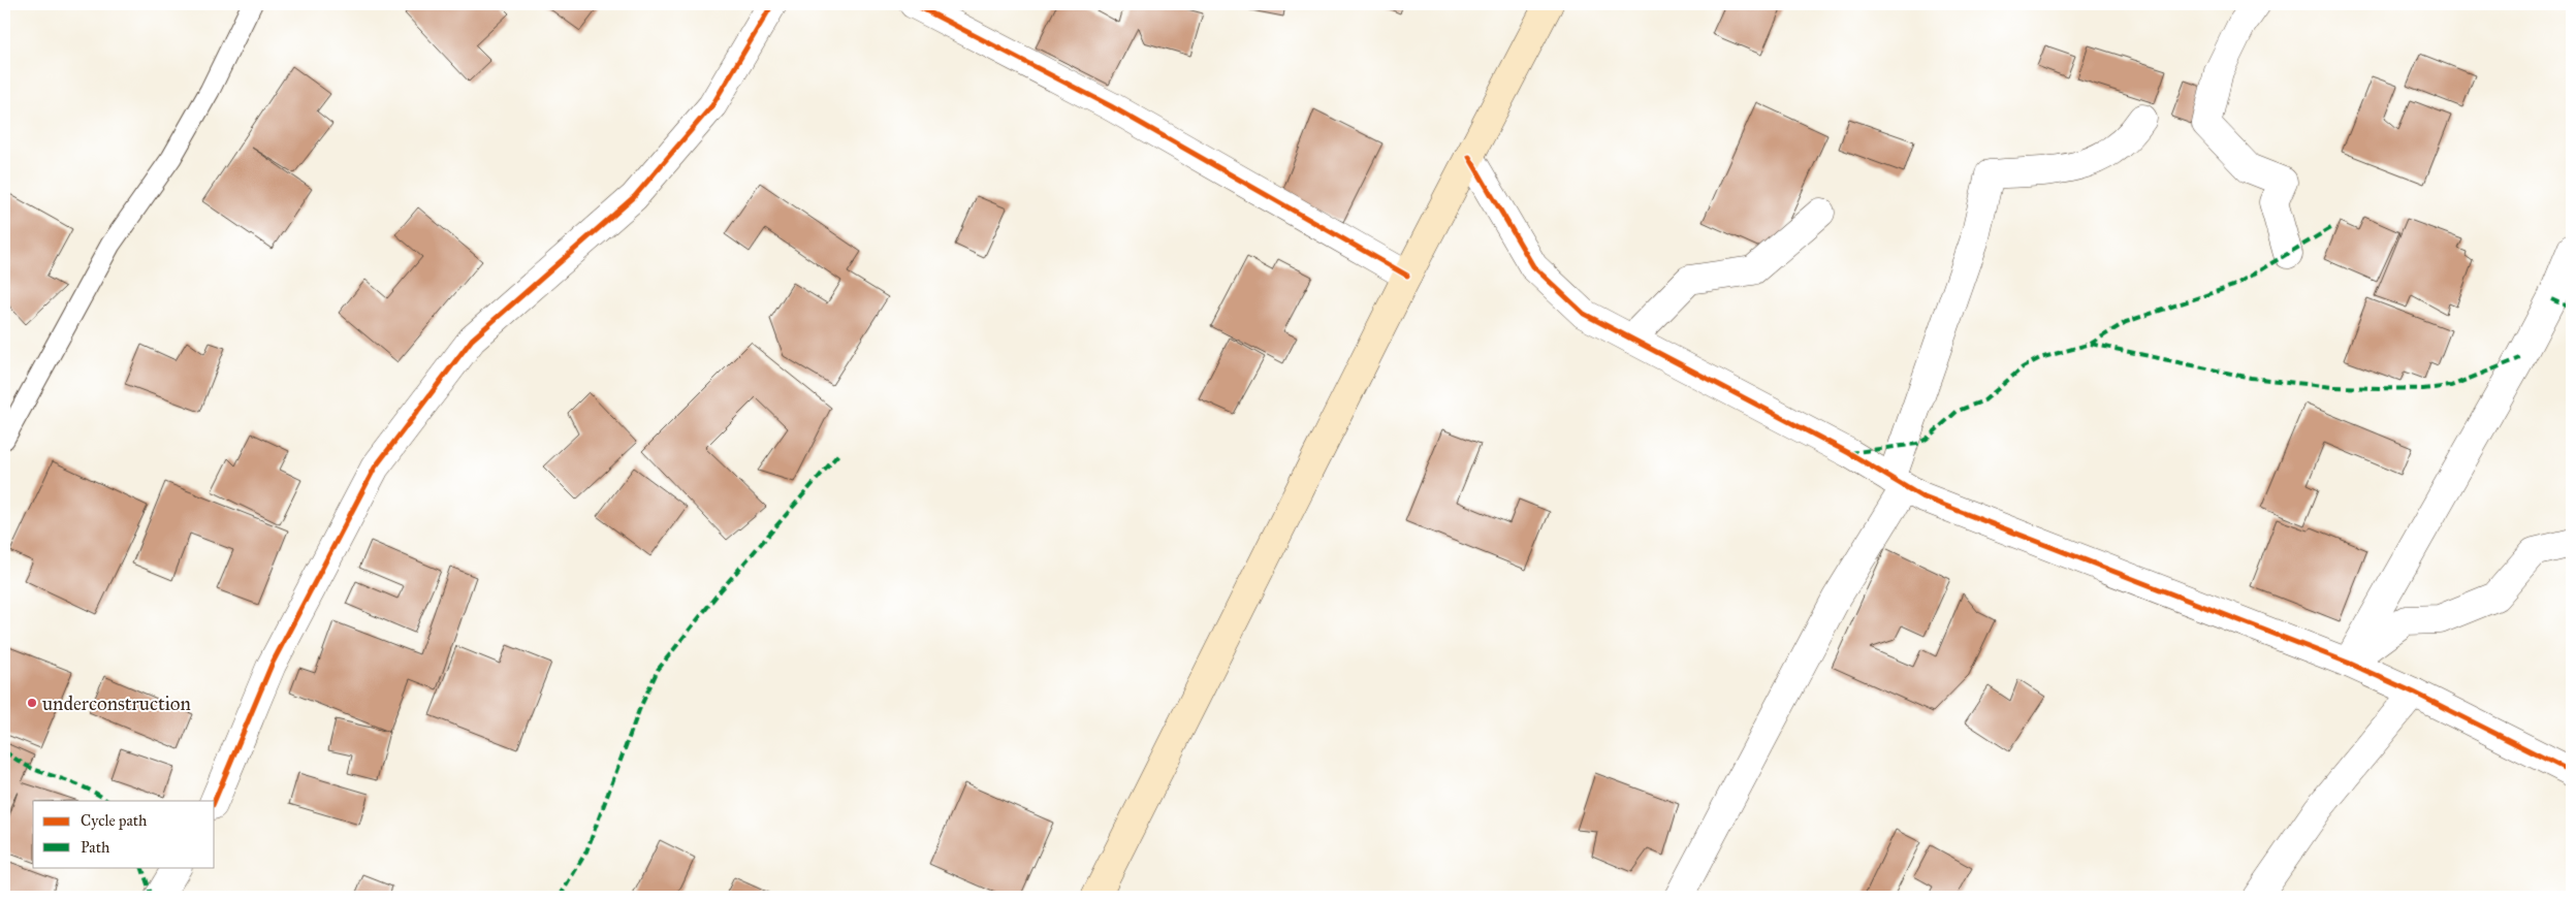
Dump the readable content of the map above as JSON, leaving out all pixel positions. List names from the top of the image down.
{
  "places": ["underconstruction"],
  "legend": ["Cycle path", "Path"]
}
